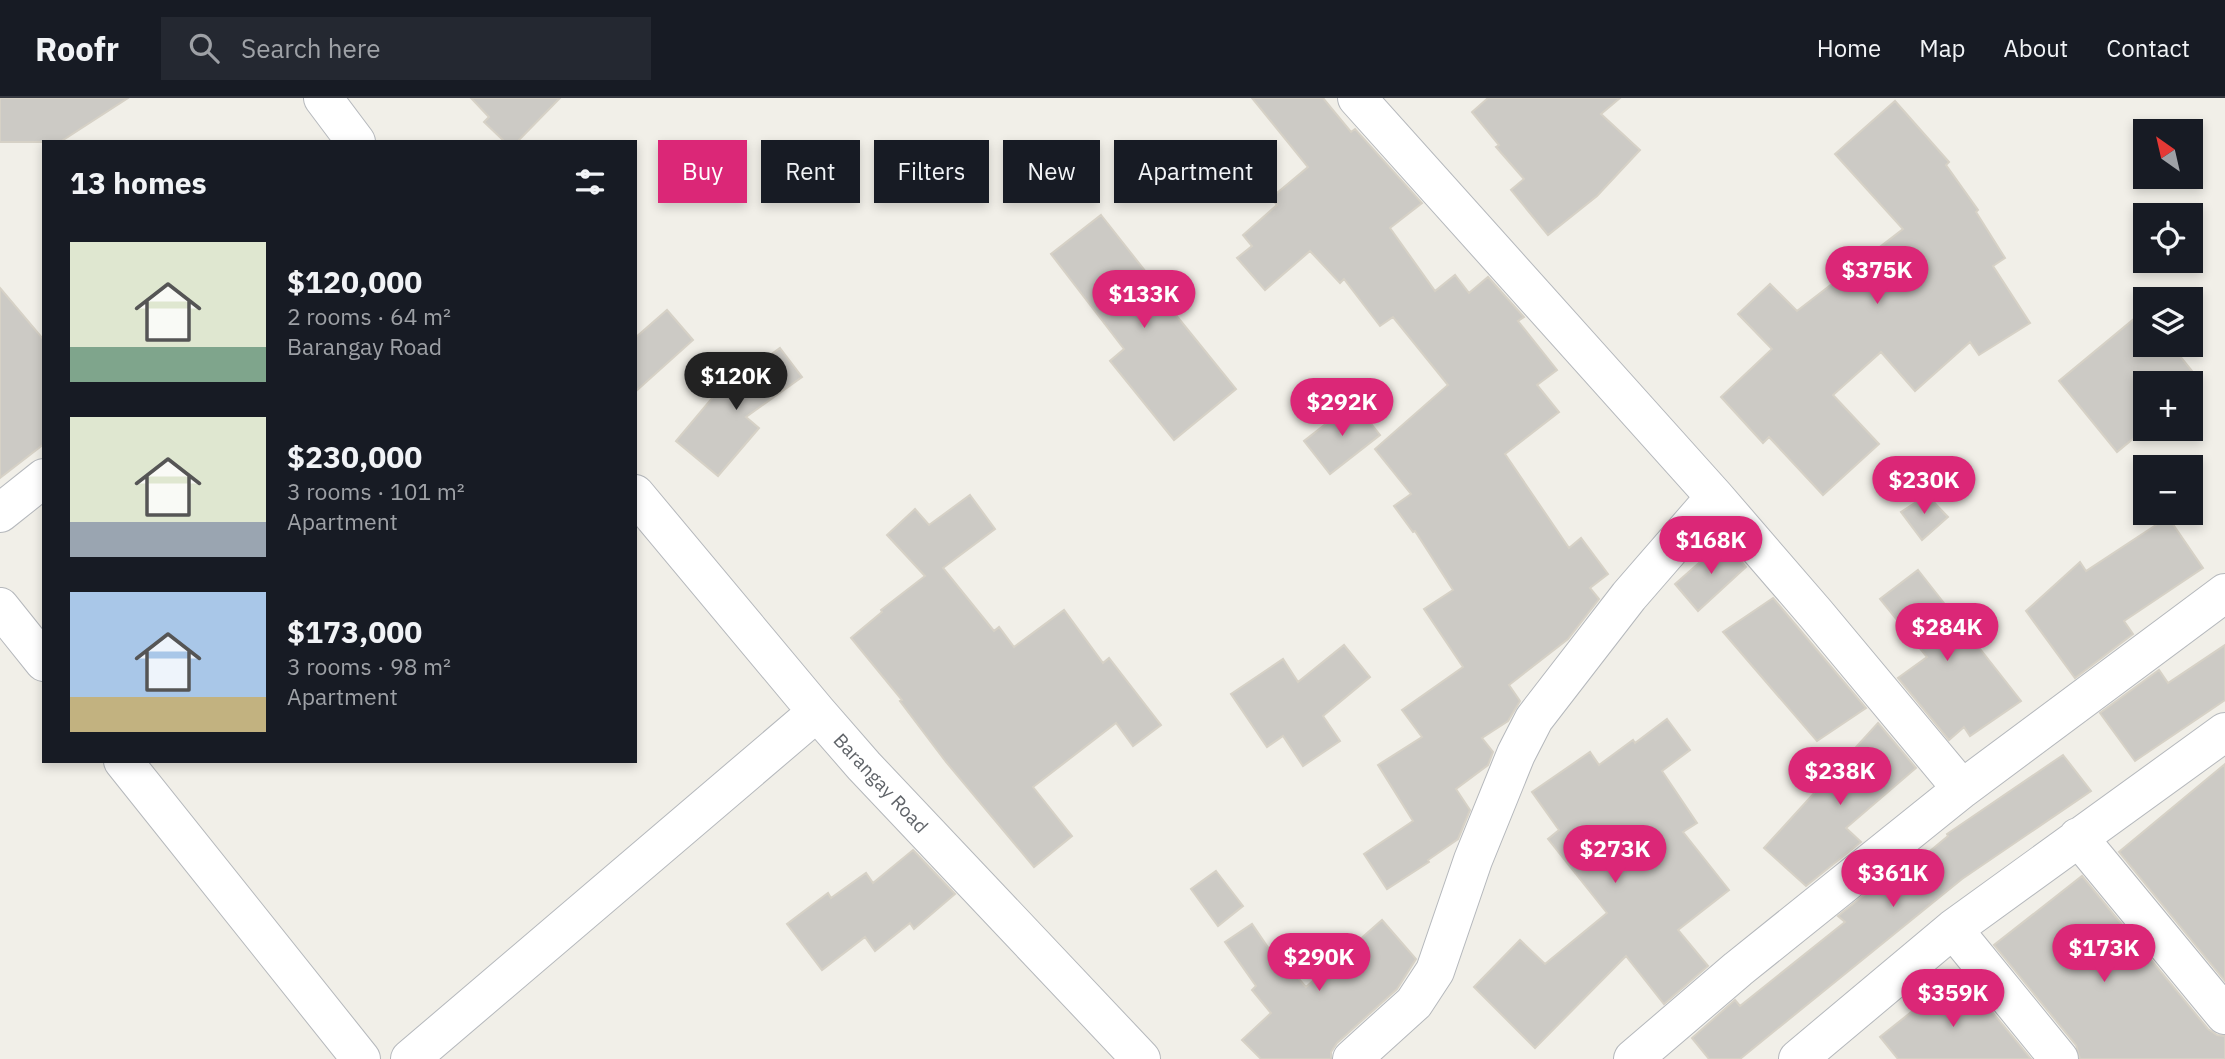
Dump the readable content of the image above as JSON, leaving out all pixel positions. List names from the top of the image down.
{
  "streets": {
    "street": ["Barangay Road"]
  },
  "north": "top left",
  "page": {
    "header": "Roofr",
    "search": "Search here",
    "nav": [
      "Home",
      "Map",
      "About",
      "Contact"
    ],
    "map_buttons": ["+", "−"],
    "chip": [
      "Buy",
      "Rent",
      "Filters",
      "New",
      "Apartment"
    ],
    "heading": "13 homes",
    "list": [
      {
        "name": "$120,000",
        "note": "2 rooms · 64 m² · Barangay Road"
      },
      {
        "name": "$230,000",
        "note": "3 rooms · 101 m² · Apartment"
      },
      {
        "name": "$173,000",
        "note": "3 rooms · 98 m² · Apartment"
      }
    ],
    "price": [
      "$375K",
      "$133K",
      "$120K",
      "$292K",
      "$230K",
      "$168K",
      "$284K",
      "$238K",
      "$273K",
      "$361K",
      "$173K",
      "$290K",
      "$359K"
    ]
  }
}
